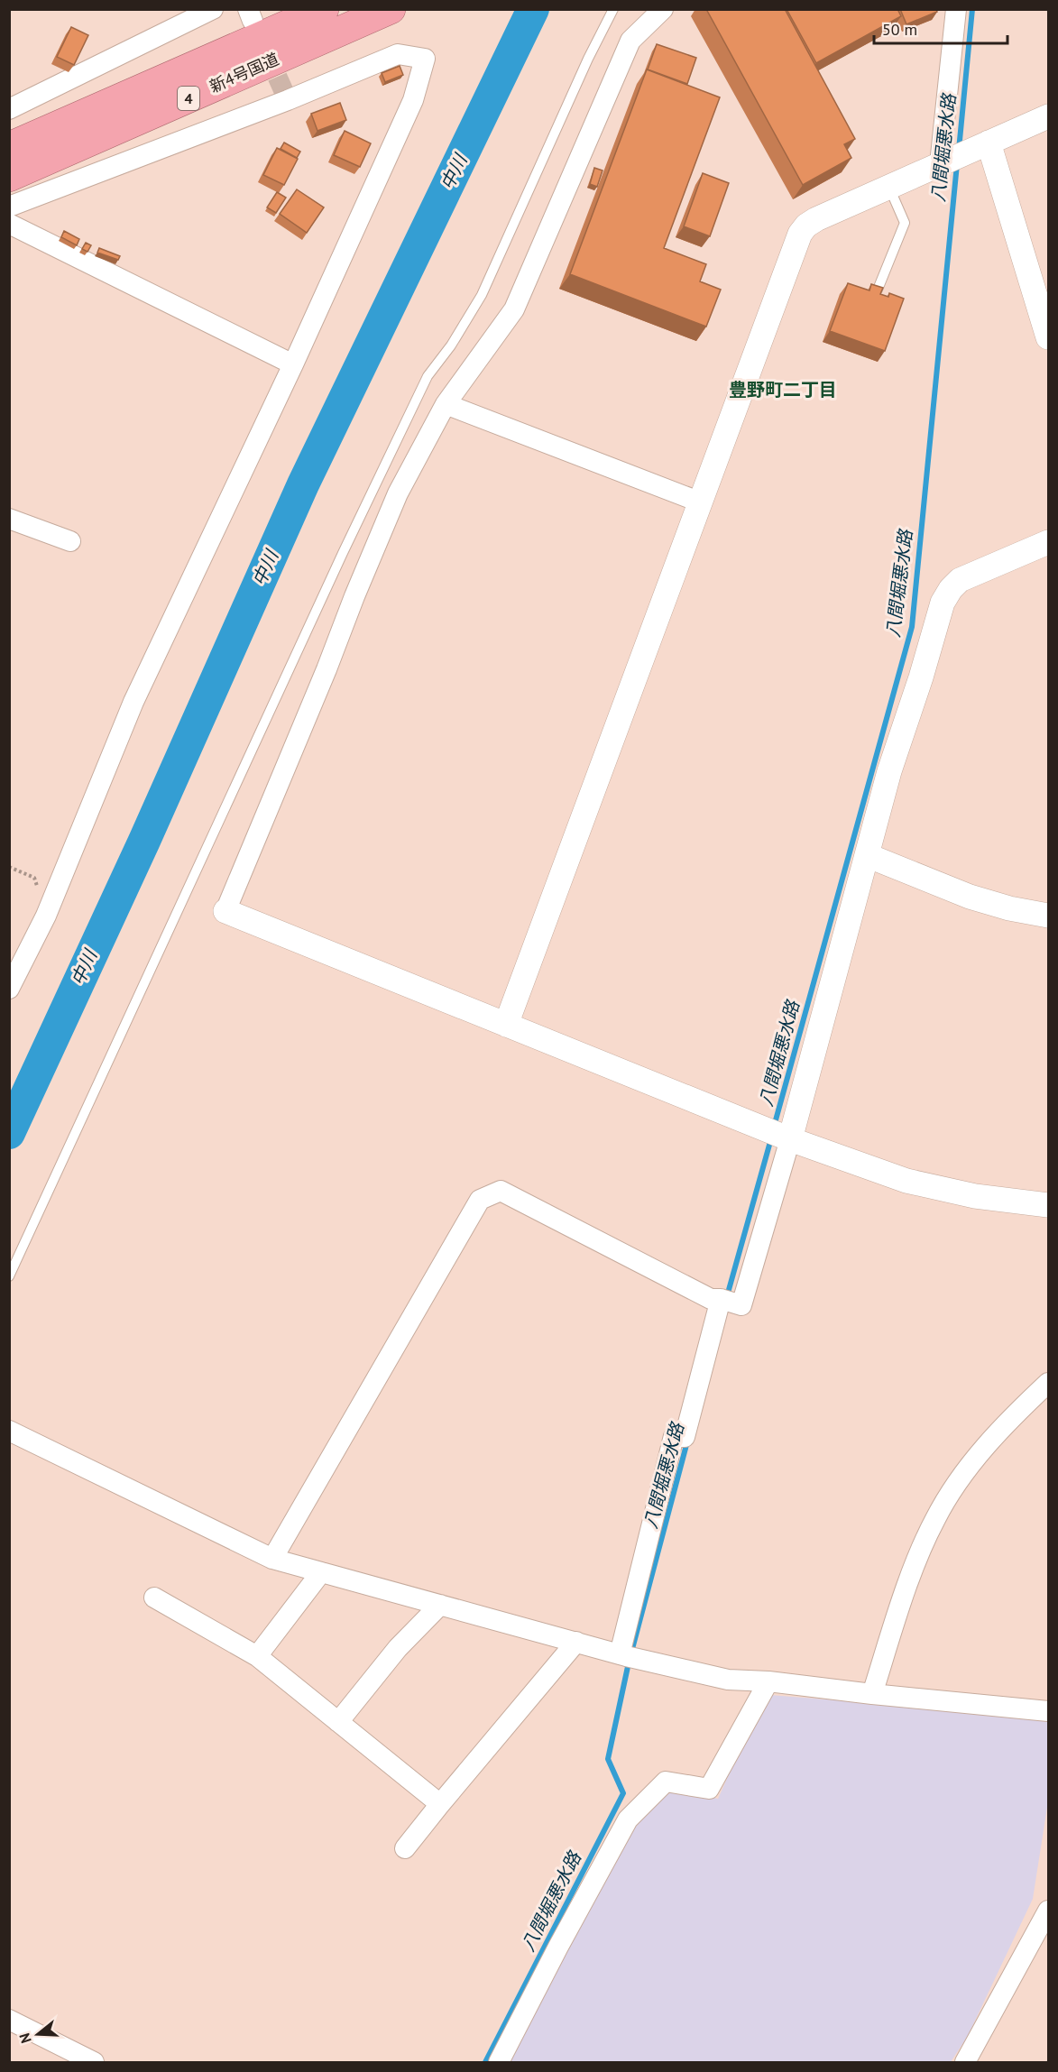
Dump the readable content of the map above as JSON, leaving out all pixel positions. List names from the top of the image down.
{
  "streets": {
    "highway": ["新4号国道", "4"]
  },
  "districts": ["豊野町二丁目"],
  "water": ["八間堀悪水路", "中川"],
  "scale_bar": "50 m",
  "north": "left"
}
